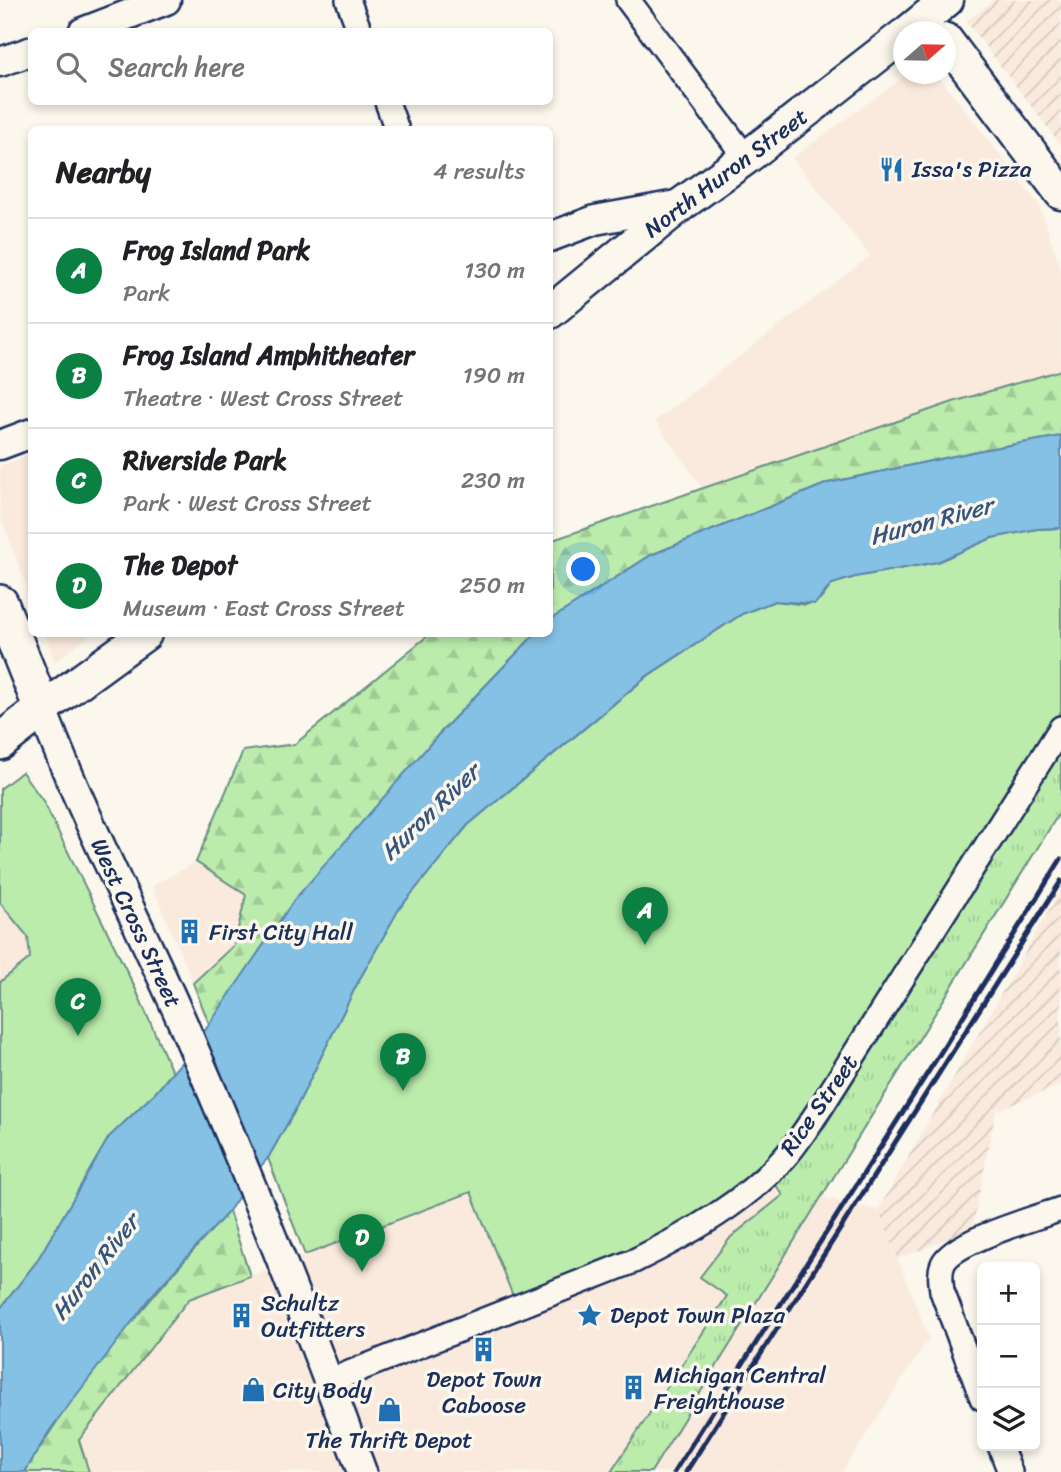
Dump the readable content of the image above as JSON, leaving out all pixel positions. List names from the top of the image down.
{
  "streets": {
    "main road": ["North Huron Street", "West Cross Street"],
    "street": ["Rice Street"]
  },
  "crossings": [
    ["West Cross Street", "Rice Street"]
  ],
  "water": ["Huron River"],
  "places": {
    "restaurant": ["Issa's Pizza"],
    "building": [
      "First City Hall",
      "Schultz Outfitters",
      "Depot Town Caboose",
      "Michigan Central Freighthouse"
    ],
    "place": ["Depot Town Plaza"],
    "shop": ["City Body", "The Thrift Depot"]
  },
  "north": "right",
  "page": {
    "search": "Search here",
    "heading": ["Nearby", "4 results"],
    "list": [
      {
        "mark": "A",
        "name": "Frog Island Park",
        "note": "Park",
        "value": "130 m"
      },
      {
        "mark": "B",
        "name": "Frog Island Amphitheater",
        "note": "Theatre · West Cross Street",
        "value": "190 m"
      },
      {
        "mark": "C",
        "name": "Riverside Park",
        "note": "Park · West Cross Street",
        "value": "230 m"
      },
      {
        "mark": "D",
        "name": "The Depot",
        "note": "Museum · East Cross Street",
        "value": "250 m"
      }
    ],
    "pins": [
      "A",
      "C",
      "B",
      "D"
    ],
    "map_buttons": ["+", "−"]
  }
}
